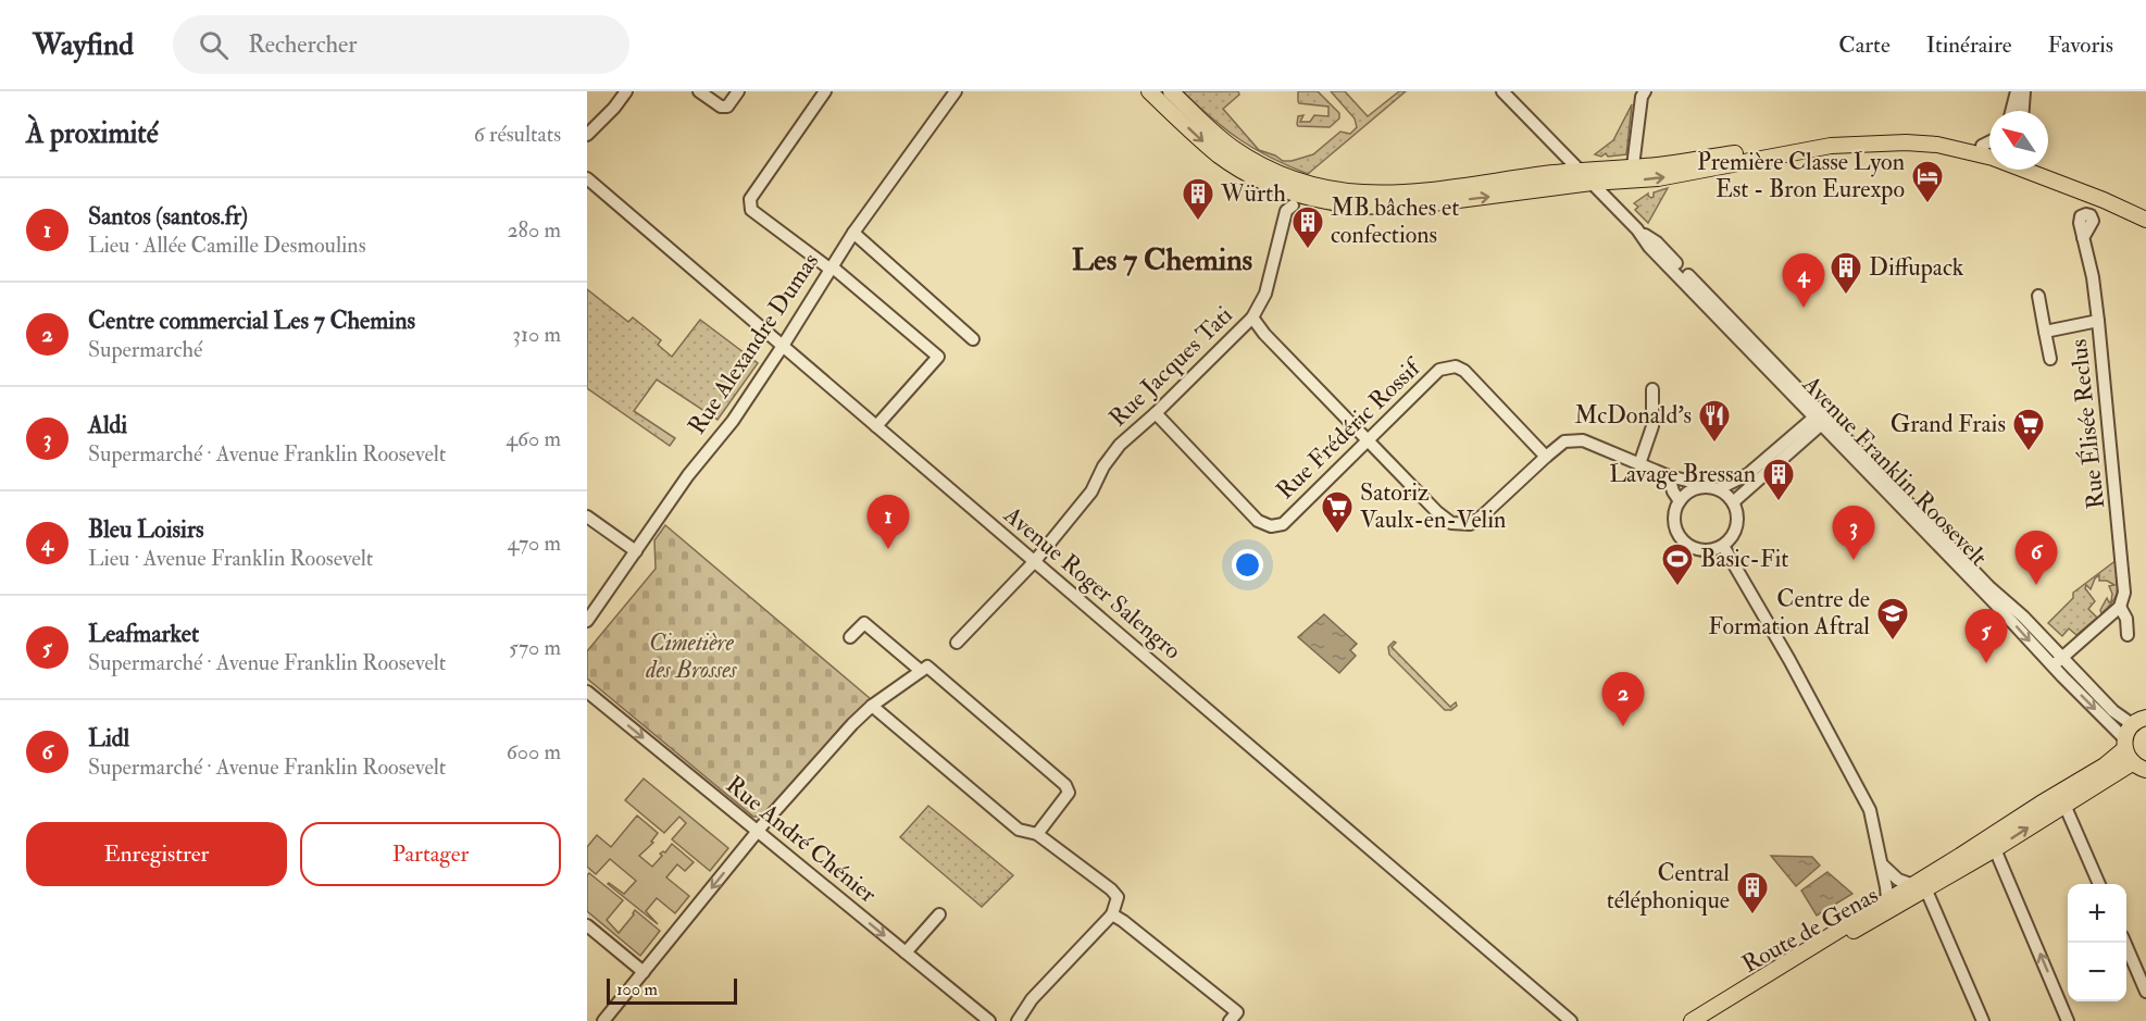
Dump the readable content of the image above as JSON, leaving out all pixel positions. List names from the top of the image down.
{
  "streets": {
    "main road": ["Route de Genas"],
    "street": [
      "Rue Alexandre Dumas",
      "Rue Jacques Tati",
      "Rue Élisée Reclus",
      "Rue Frédéric Rossif",
      "Avenue Franklin Roosevelt",
      "Avenue Roger Salengro",
      "Rue André Chénier"
    ]
  },
  "crossings": [
    ["Rue Alexandre Dumas", "Avenue Roger Salengro"],
    ["Rue Jacques Tati", "Rue Frédéric Rossif"],
    ["Rue Jacques Tati", "Avenue Roger Salengro"],
    ["Avenue Franklin Roosevelt", "Route de Genas"]
  ],
  "one_way": ["Rue André Chénier"],
  "districts": ["Les 7 Chemins"],
  "parks": ["Cimetière des Brosses"],
  "places": {
    "hotel": ["Première Classe Lyon Est - Bron Eurexpo"],
    "building": [
      "Würth",
      "MB bâches et confections",
      "Diffupack",
      "Lavage Bressan",
      "Central téléphonique"
    ],
    "restaurant": ["McDonald's"],
    "supermarket": ["Grand Frais", "Satoriz Vaulx-en-Velin"],
    "sports": ["Basic-Fit"],
    "school or university": ["Centre de Formation Aftral"]
  },
  "scale_bar": "100 m",
  "north": "top left",
  "page": {
    "header": "Wayfind",
    "search": "Rechercher",
    "nav": ["Carte", "Itinéraire", "Favoris"],
    "heading": ["À proximité", "6 résultats"],
    "list": [
      {
        "mark": "1",
        "name": "Santos (santos.fr)",
        "note": "Lieu · Allée Camille Desmoulins",
        "value": "280 m"
      },
      {
        "mark": "2",
        "name": "Centre commercial Les 7 Chemins",
        "note": "Supermarché",
        "value": "310 m"
      },
      {
        "mark": "3",
        "name": "Aldi",
        "note": "Supermarché · Avenue Franklin Roosevelt",
        "value": "460 m"
      },
      {
        "mark": "4",
        "name": "Bleu Loisirs",
        "note": "Lieu · Avenue Franklin Roosevelt",
        "value": "470 m"
      },
      {
        "mark": "5",
        "name": "Leafmarket",
        "note": "Supermarché · Avenue Franklin Roosevelt",
        "value": "570 m"
      },
      {
        "mark": "6",
        "name": "Lidl",
        "note": "Supermarché · Avenue Franklin Roosevelt",
        "value": "600 m"
      }
    ],
    "pins": [
      "4",
      "1",
      "3",
      "6",
      "5",
      "2"
    ],
    "buttons": ["Enregistrer", "Partager"],
    "map_buttons": ["+", "−"],
    "scale": "100 m"
  }
}
